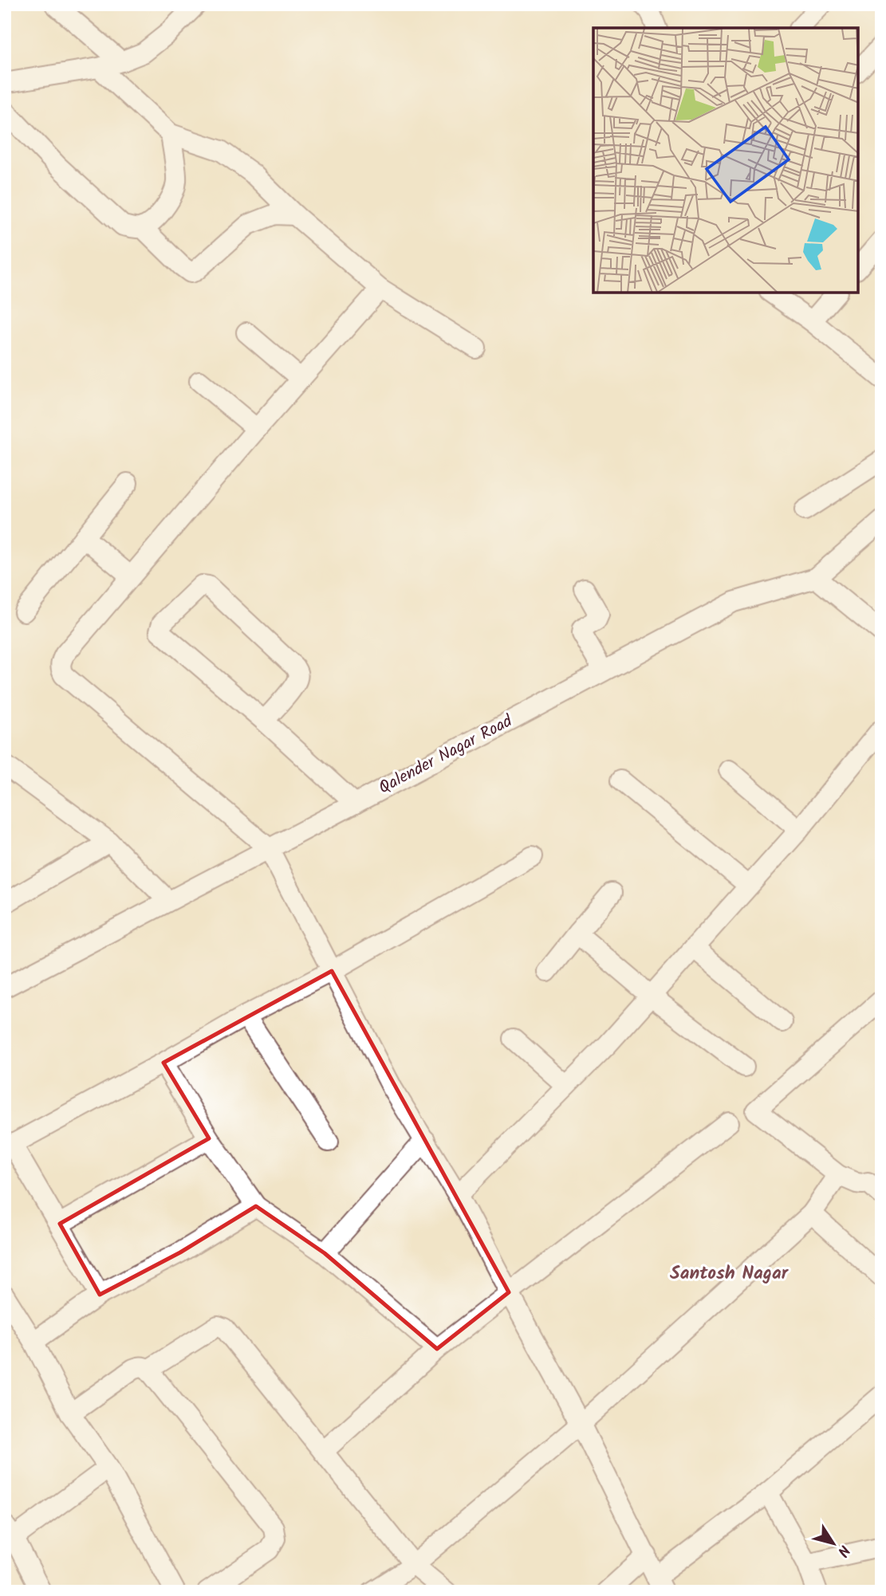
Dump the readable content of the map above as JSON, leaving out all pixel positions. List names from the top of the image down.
{
  "streets": {
    "street": ["Qalender Nagar Road"]
  },
  "districts": ["Santosh Nagar"],
  "north": "bottom right"
}
